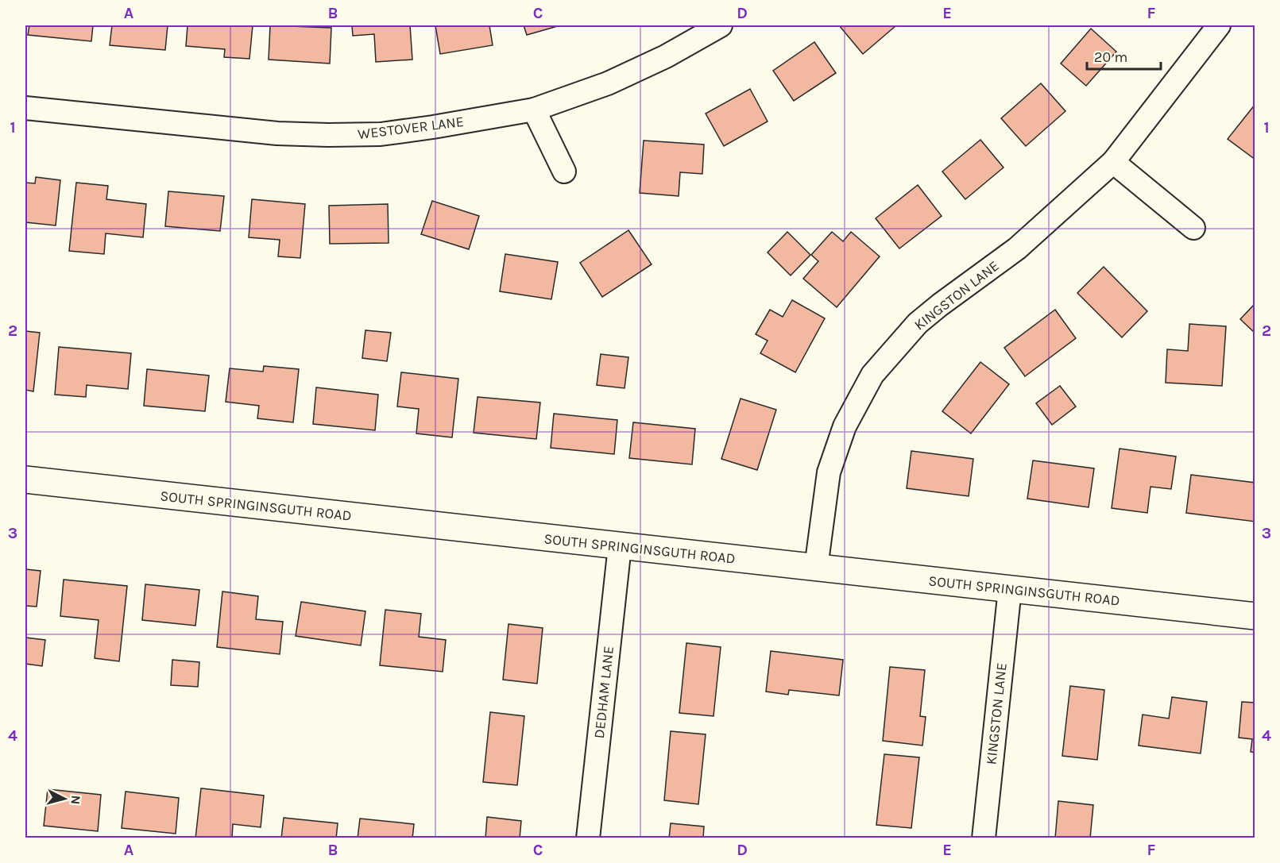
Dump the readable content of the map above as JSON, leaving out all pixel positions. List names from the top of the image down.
{
  "streets": {
    "street": [
      "WESTOVER LANE",
      "KINGSTON LANE",
      "SOUTH SPRINGINSGUTH ROAD",
      "DEDHAM LANE"
    ]
  },
  "crossings": [
    ["KINGSTON LANE", "SOUTH SPRINGINSGUTH ROAD"],
    ["SOUTH SPRINGINSGUTH ROAD", "DEDHAM LANE"]
  ],
  "scale_bar": "20 m",
  "north": "right",
  "grid": {
    "columns": [
      "A",
      "B",
      "C",
      "D",
      "E",
      "F"
    ],
    "rows": [
      "1",
      "2",
      "3",
      "4"
    ]
  }
}
